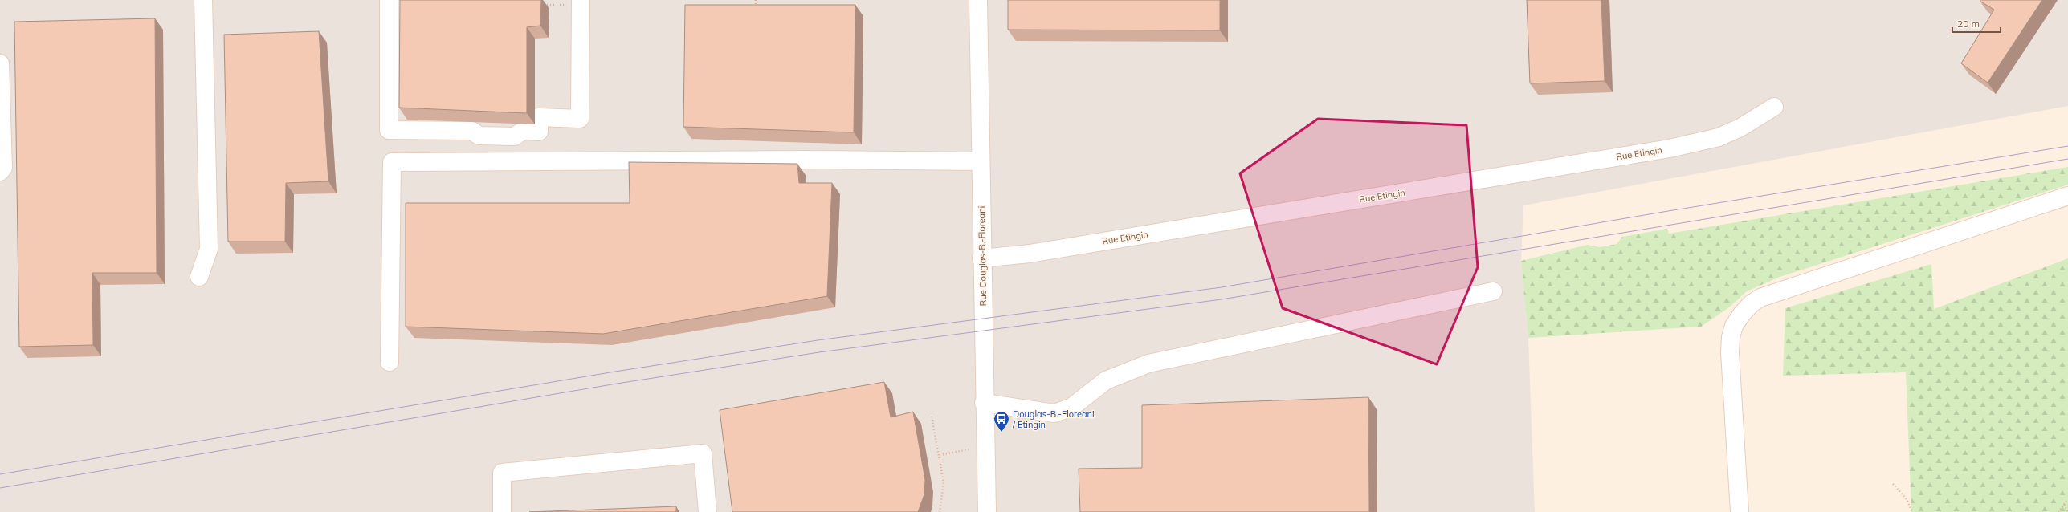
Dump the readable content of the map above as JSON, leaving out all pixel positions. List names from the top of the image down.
{
  "streets": {
    "street": ["Rue Etingin", "Rue Douglas-B.-Floreani"]
  },
  "crossings": [
    ["Rue Etingin", "Rue Douglas-B.-Floreani"]
  ],
  "places": {
    "bus stop": ["Douglas-B.-Floreani / Etingin"]
  },
  "scale_bar": "20 m"
}
